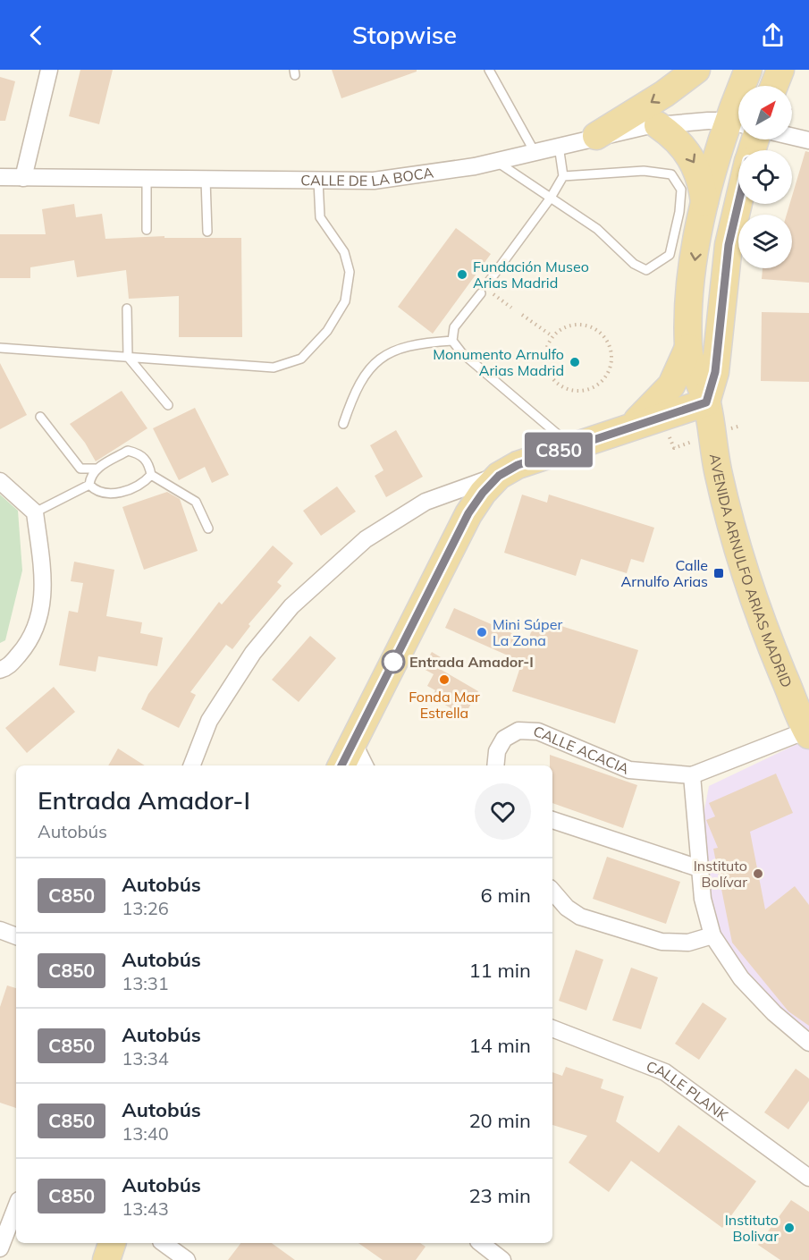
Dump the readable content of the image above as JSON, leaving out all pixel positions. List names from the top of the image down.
{
  "streets": {
    "main road": ["AVENIDA ARNULFO ARIAS MADRID"],
    "street": ["CALLE DE LA BOCA", "CALLE ACACIA", "CALLE PLANK"]
  },
  "crossings": [
    ["CALLE DE LA BOCA", "AVENIDA ARNULFO ARIAS MADRID"]
  ],
  "places": {
    "other": [
      "Fundación Museo Arias Madrid",
      "Monumento Arnulfo Arias Madrid",
      "Mini Súper La Zona",
      "Entrada Amador-I",
      "Fonda Mar Estrella",
      "Instituto Bolívar",
      "Instituto Bolivar"
    ],
    "transit": ["Calle Arnulfo Arias"]
  },
  "lines": ["bus line C850"],
  "north": "top right",
  "page": {
    "header": "Stopwise",
    "on_map": "C850",
    "heading": ["Entrada Amador-I", "Autobús"],
    "list": [
      {
        "mark": "C850",
        "name": "Autobús",
        "note": "13:26",
        "value": "6 min"
      },
      {
        "mark": "C850",
        "name": "Autobús",
        "note": "13:31",
        "value": "11 min"
      },
      {
        "mark": "C850",
        "name": "Autobús",
        "note": "13:34",
        "value": "14 min"
      },
      {
        "mark": "C850",
        "name": "Autobús",
        "note": "13:40",
        "value": "20 min"
      },
      {
        "mark": "C850",
        "name": "Autobús",
        "note": "13:43",
        "value": "23 min"
      }
    ]
  }
}
